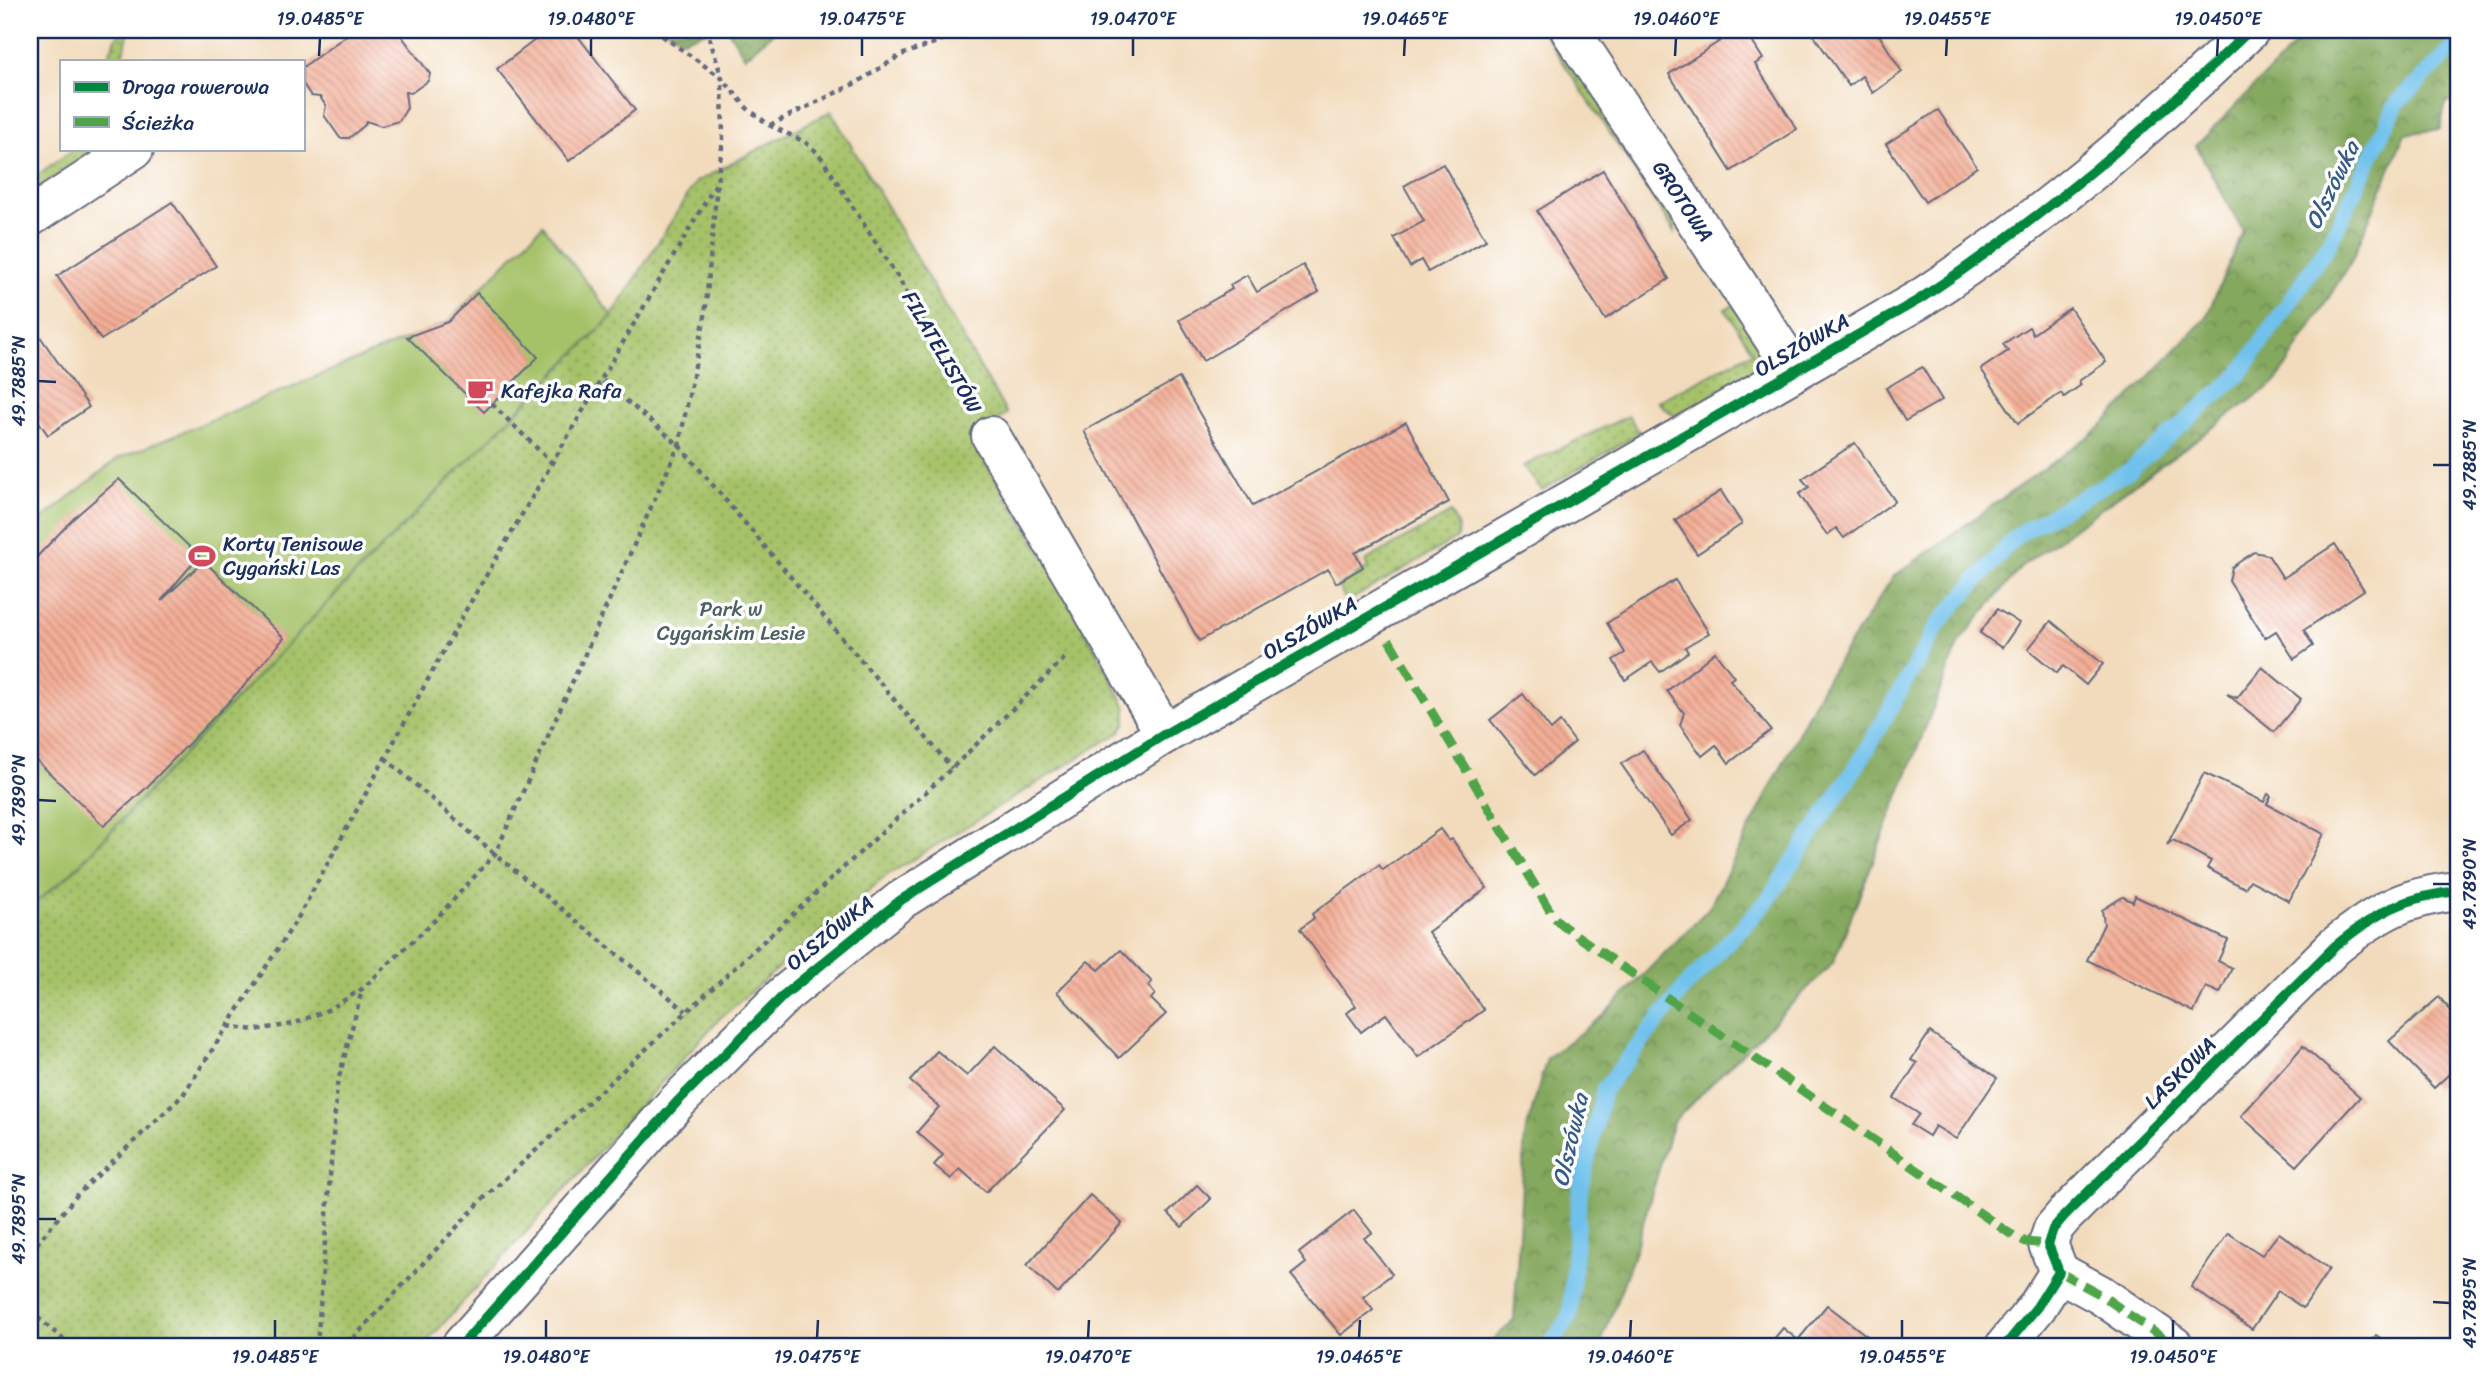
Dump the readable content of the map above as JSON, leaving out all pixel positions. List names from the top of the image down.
{
  "streets": {
    "street": [
      "GROTOWA",
      "OLSZÓWKA",
      "FILATELISTÓW",
      "LASKOWA"
    ]
  },
  "crossings": [
    ["GROTOWA", "OLSZÓWKA"],
    ["OLSZÓWKA", "FILATELISTÓW"]
  ],
  "water": ["Olszówka"],
  "parks": ["Park w Cygańskim Lesie"],
  "places": {
    "cafe": ["Kafejka Rafa"],
    "sports": ["Korty Tenisowe Cygański Las"]
  },
  "legend": ["Droga rowerowa", "Ścieżka"],
  "coordinates": [
    "19.0485°E",
    "19.0480°E",
    "19.0475°E",
    "19.0470°E",
    "19.0465°E",
    "19.0460°E",
    "19.0455°E",
    "19.0450°E",
    "49.7885°N",
    "49.7890°N",
    "49.7895°N"
  ]
}
